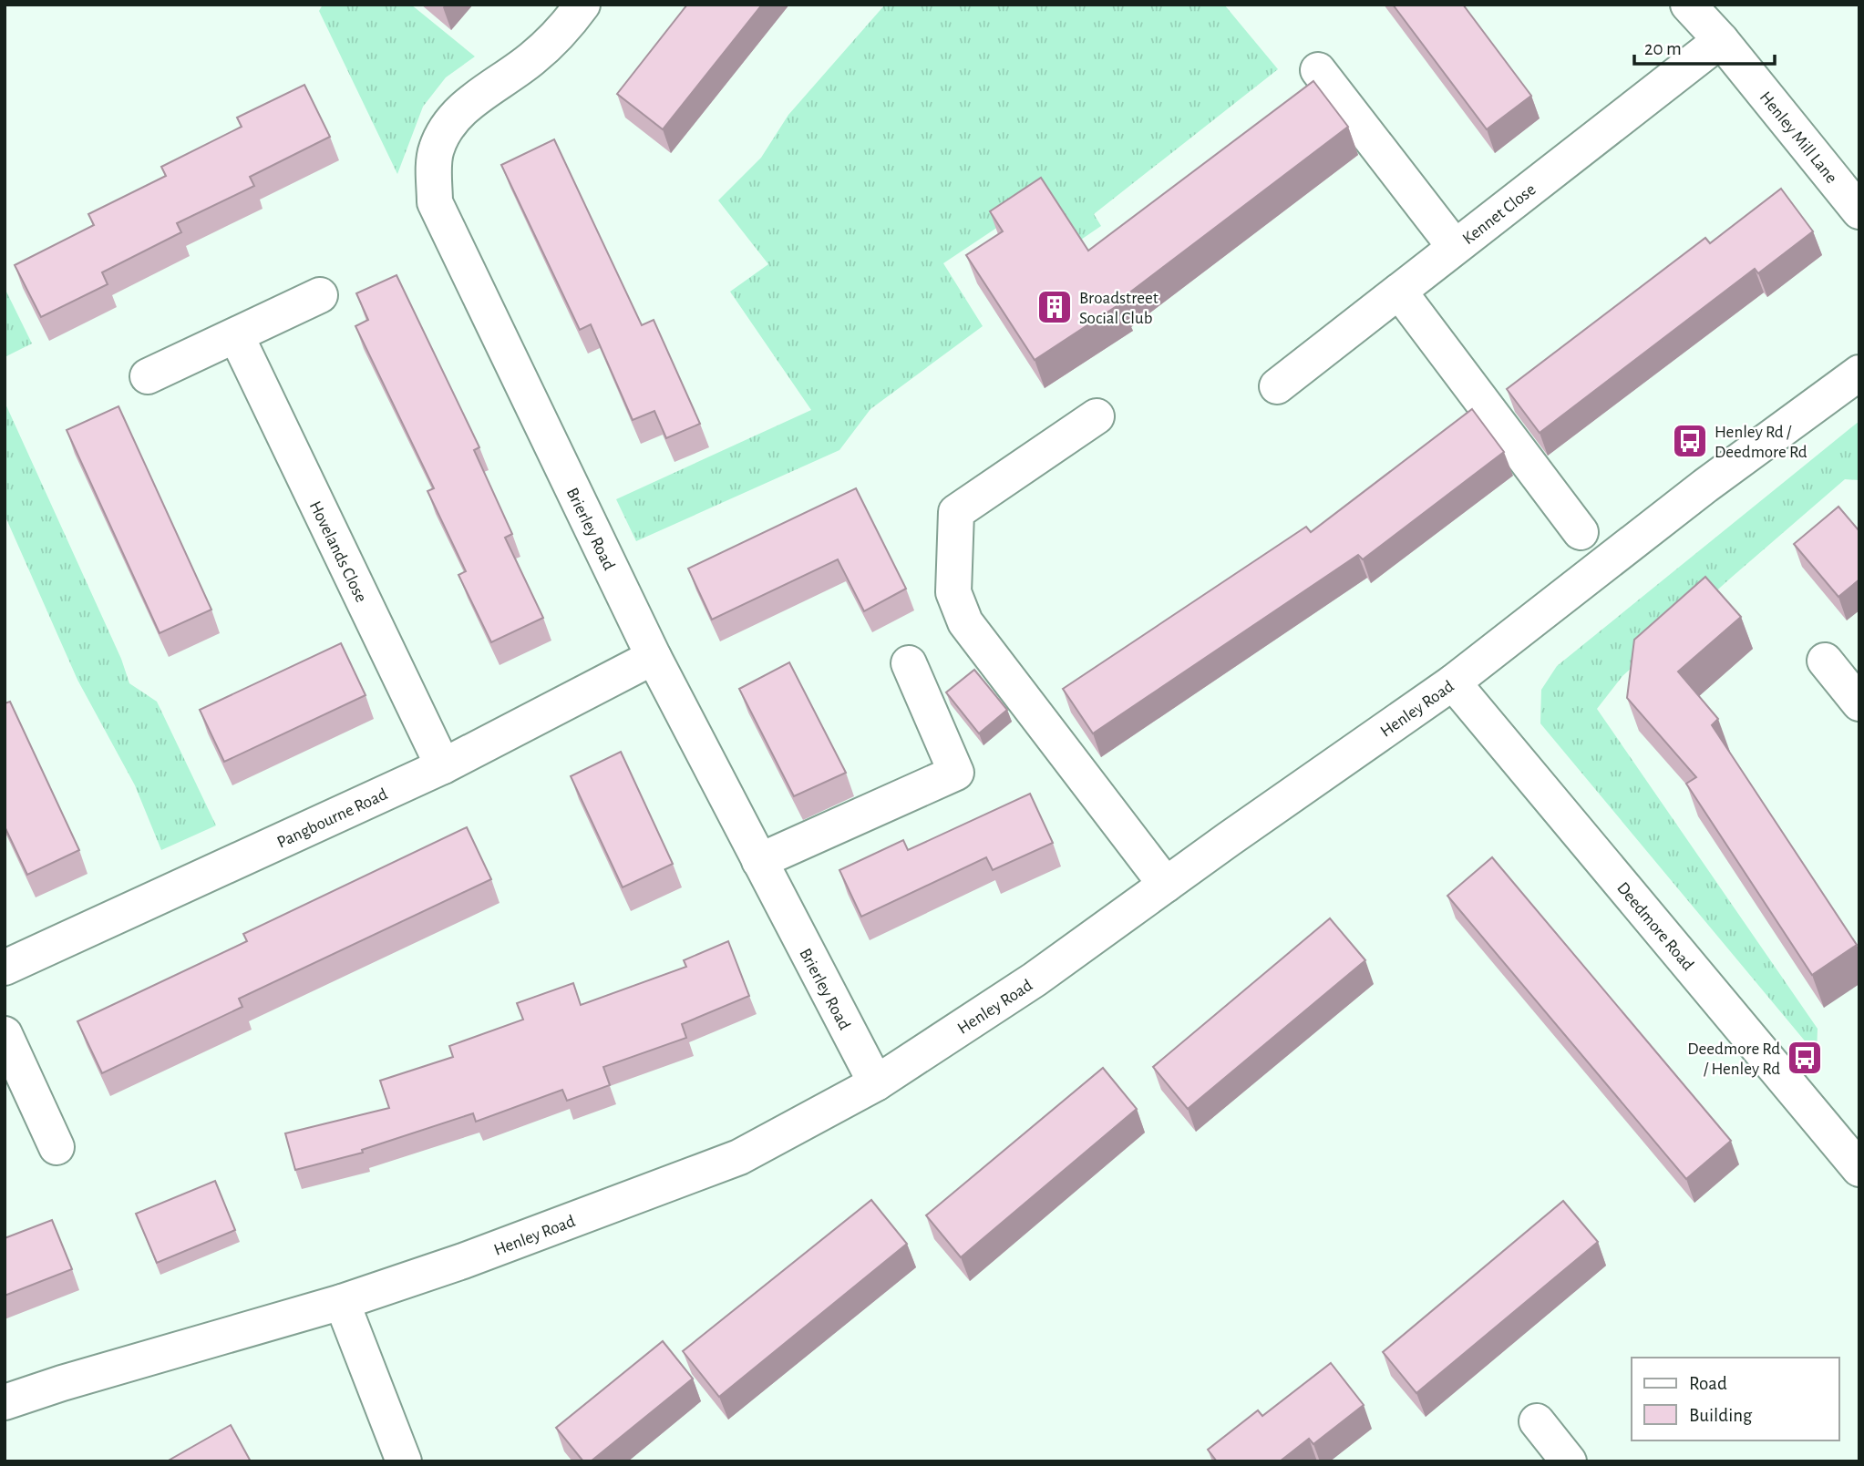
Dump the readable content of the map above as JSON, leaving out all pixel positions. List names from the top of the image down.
{
  "streets": {
    "street": [
      "Henley Mill Lane",
      "Kennet Close",
      "Brierley Road",
      "Hovelands Close",
      "Henley Road",
      "Pangbourne Road",
      "Deedmore Road"
    ]
  },
  "crossings": [
    ["Henley Mill Lane", "Kennet Close"],
    ["Brierley Road", "Henley Road"],
    ["Brierley Road", "Pangbourne Road"],
    ["Hovelands Close", "Pangbourne Road"],
    ["Henley Road", "Deedmore Road"]
  ],
  "places": {
    "building": ["Broadstreet Social Club"],
    "bus stop": ["Henley Rd / Deedmore Rd", "Deedmore Rd / Henley Rd"]
  },
  "legend": ["Road", "Building"],
  "scale_bar": "20 m"
}
